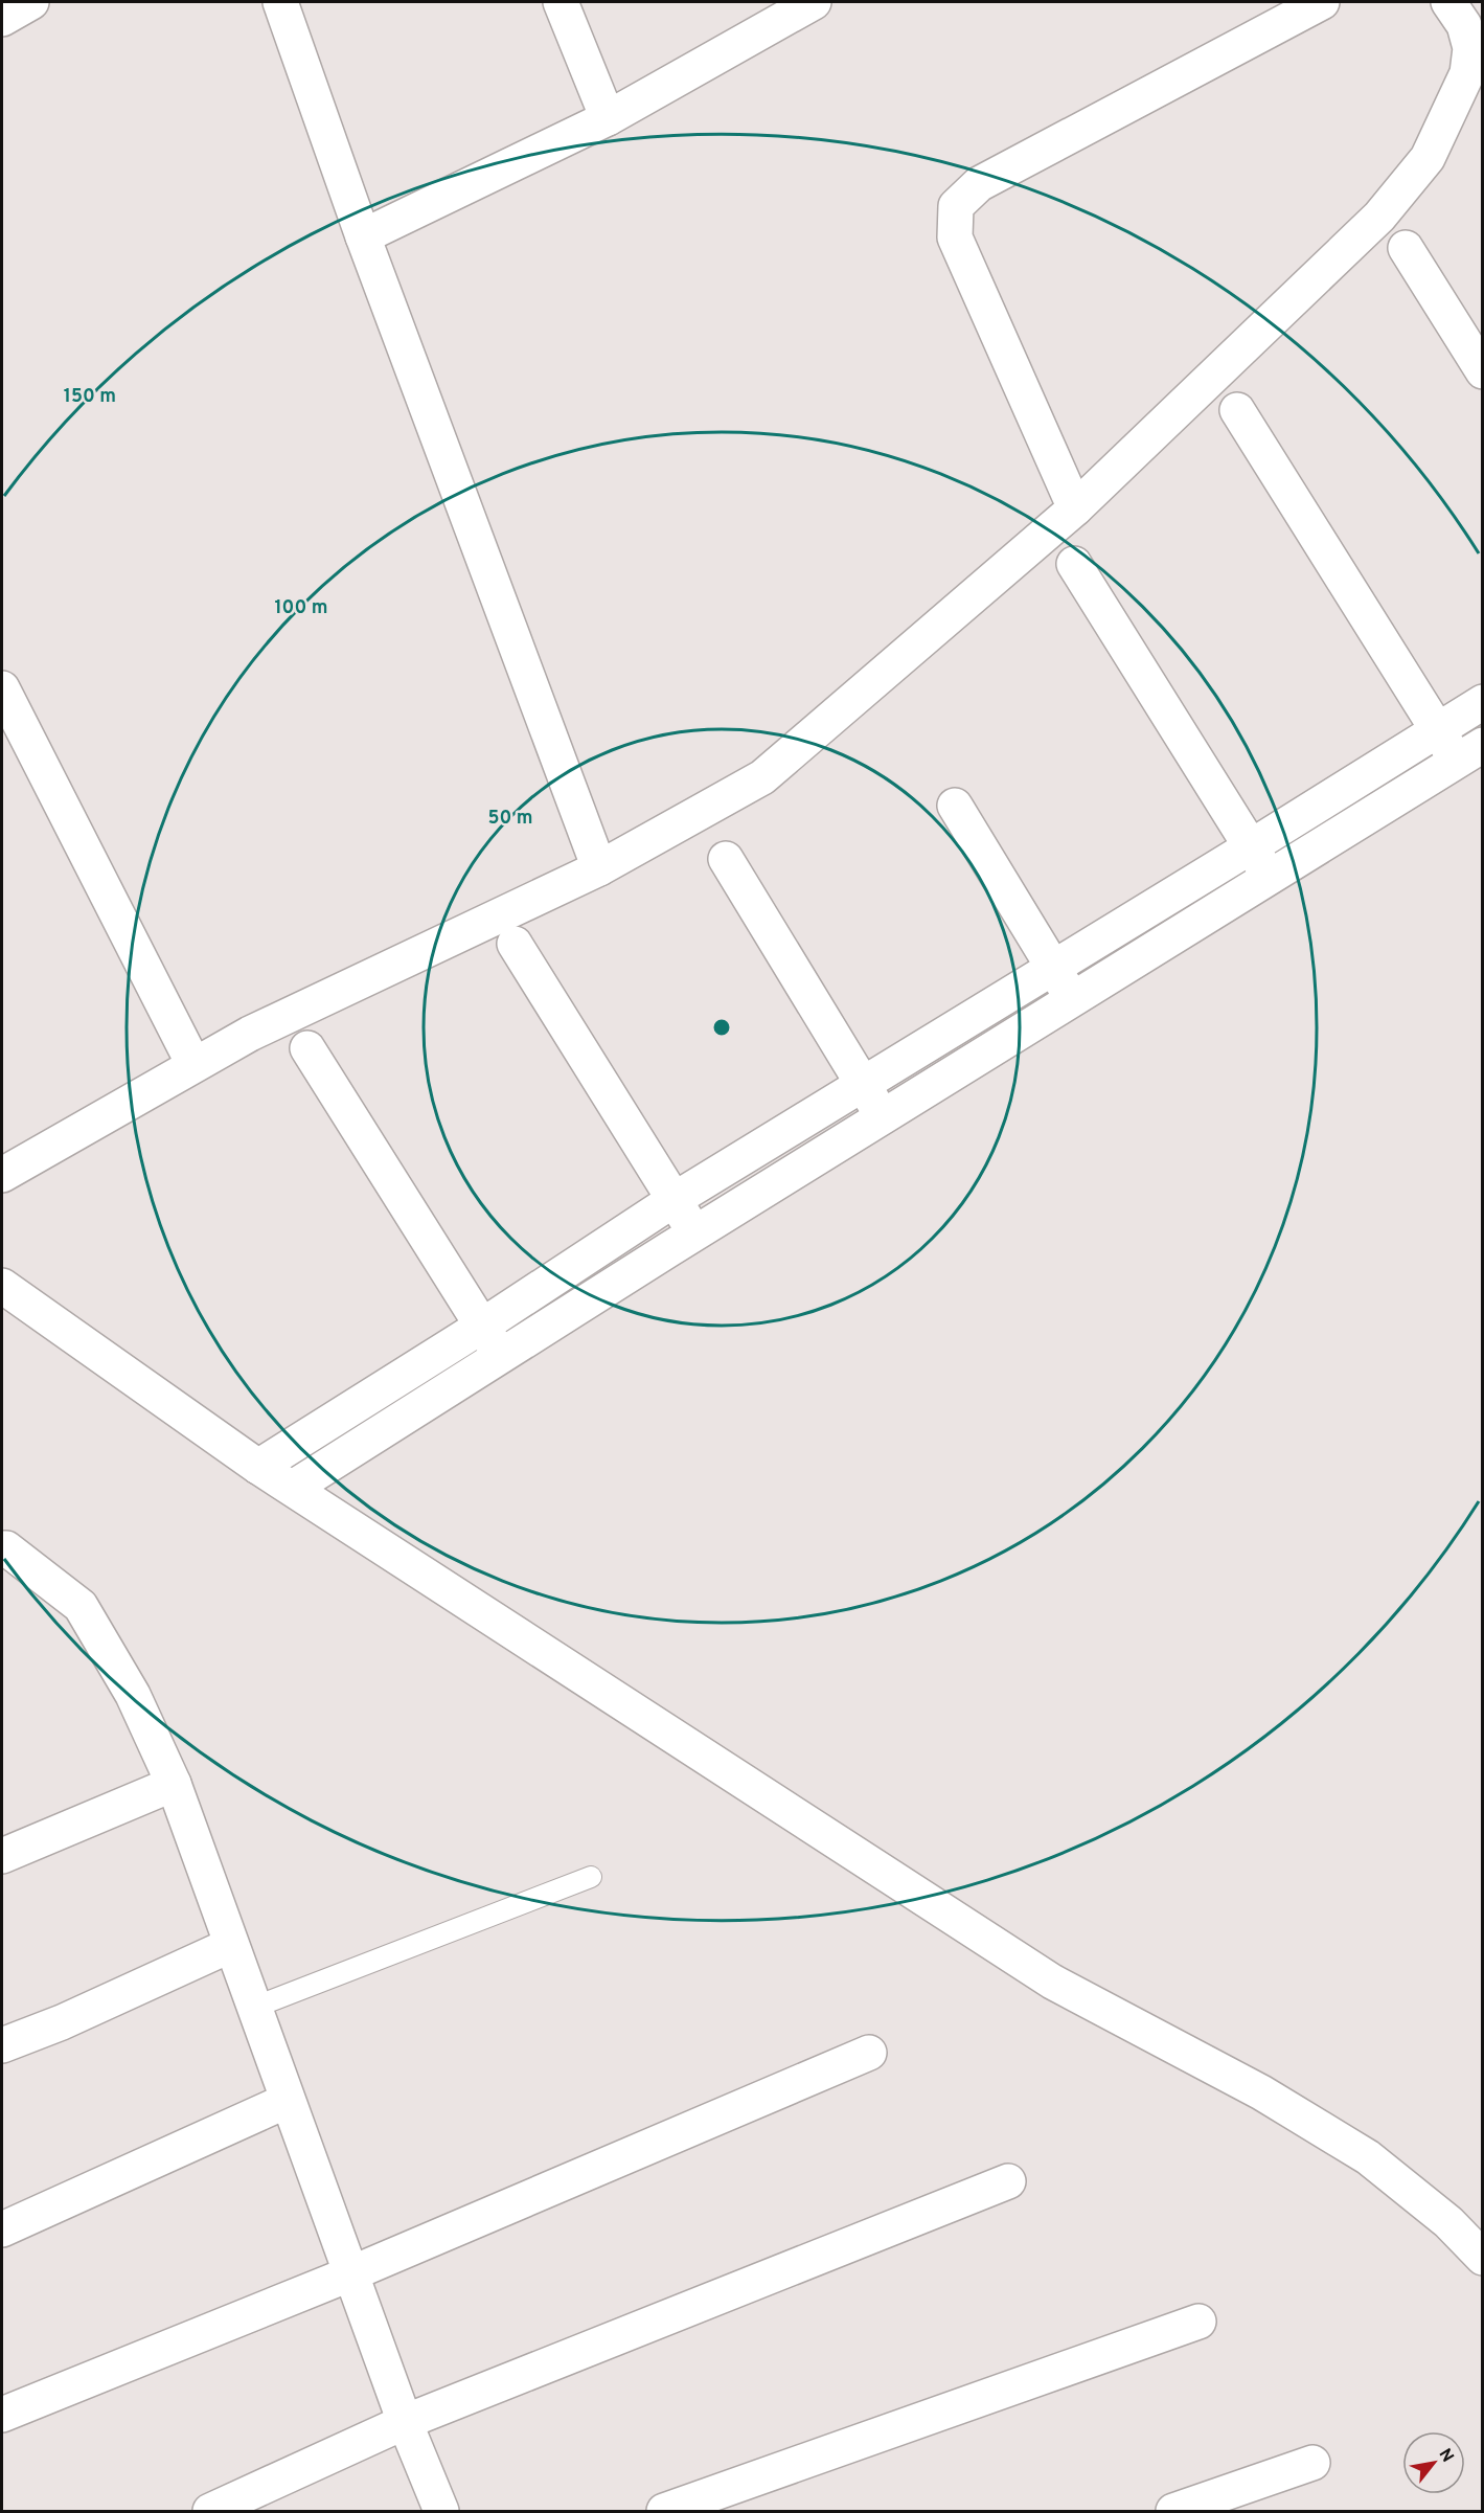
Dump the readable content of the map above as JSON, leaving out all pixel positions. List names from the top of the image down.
{
  "north": "top right",
  "rings": ["150 m", "100 m", "50 m"]
}
